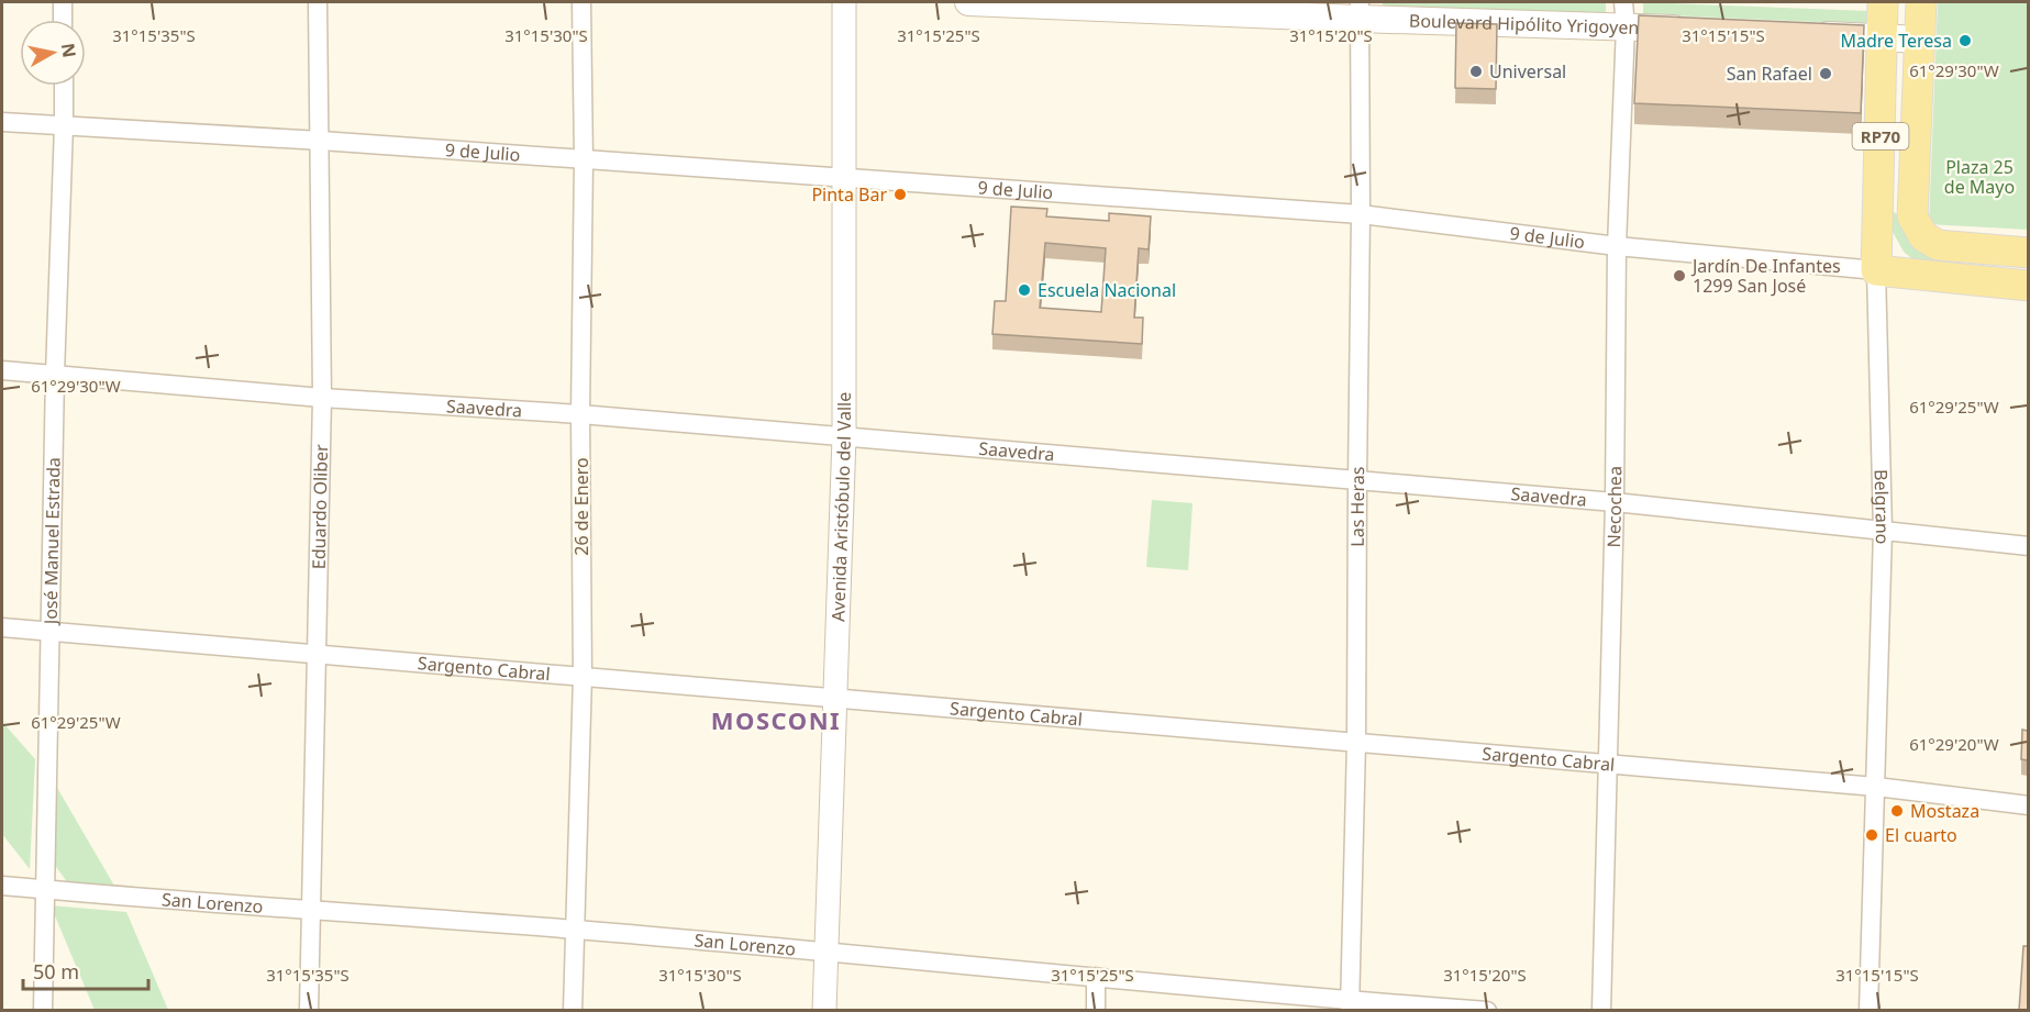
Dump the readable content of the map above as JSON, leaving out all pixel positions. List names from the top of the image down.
{
  "streets": {
    "main road": [
      "Boulevard Hipólito Yrigoyen",
      "RP70",
      "9 de Julio",
      "Belgrano"
    ],
    "street": [
      "Saavedra",
      "Necochea",
      "Eduardo Oliber",
      "26 de Enero",
      "Avenida Aristóbulo del Valle",
      "Las Heras",
      "José Manuel Estrada",
      "Sargento Cabral",
      "San Lorenzo"
    ]
  },
  "crossings": [
    ["Boulevard Hipólito Yrigoyen", "Necochea"],
    ["Boulevard Hipólito Yrigoyen", "Las Heras"],
    ["9 de Julio", "Necochea"],
    ["9 de Julio", "Eduardo Oliber"],
    ["9 de Julio", "26 de Enero"],
    ["9 de Julio", "Avenida Aristóbulo del Valle"],
    ["9 de Julio", "Las Heras"],
    ["9 de Julio", "Belgrano"],
    ["9 de Julio", "José Manuel Estrada"],
    ["Saavedra", "Necochea"],
    ["Saavedra", "Eduardo Oliber"],
    ["Saavedra", "26 de Enero"],
    ["Saavedra", "Avenida Aristóbulo del Valle"],
    ["Saavedra", "Las Heras"],
    ["Saavedra", "Belgrano"],
    ["Saavedra", "José Manuel Estrada"],
    ["Necochea", "Sargento Cabral"],
    ["Eduardo Oliber", "Sargento Cabral"],
    ["Eduardo Oliber", "San Lorenzo"],
    ["26 de Enero", "Sargento Cabral"],
    ["26 de Enero", "San Lorenzo"],
    ["Avenida Aristóbulo del Valle", "Sargento Cabral"],
    ["Avenida Aristóbulo del Valle", "San Lorenzo"],
    ["Las Heras", "Sargento Cabral"],
    ["Las Heras", "San Lorenzo"],
    ["Belgrano", "Sargento Cabral"],
    ["José Manuel Estrada", "Sargento Cabral"],
    ["José Manuel Estrada", "San Lorenzo"]
  ],
  "districts": ["MOSCONI"],
  "parks": ["Plaza 25 de Mayo"],
  "places": [
    "Madre Teresa",
    "Universal",
    "San Rafael",
    "Pinta Bar",
    "Jardín De Infantes 1299 San José",
    "Escuela Nacional",
    "Mostaza",
    "El cuarto"
  ],
  "scale_bar": "50 m",
  "north": "right",
  "coordinates": [
    "31°15'25\"S",
    "31°15'20\"S",
    "31°15'15\"S",
    "31°15'35\"S",
    "31°15'30\"S",
    "61°29'30\"W",
    "61°29'25\"W",
    "61°29'20\"W"
  ]
}
